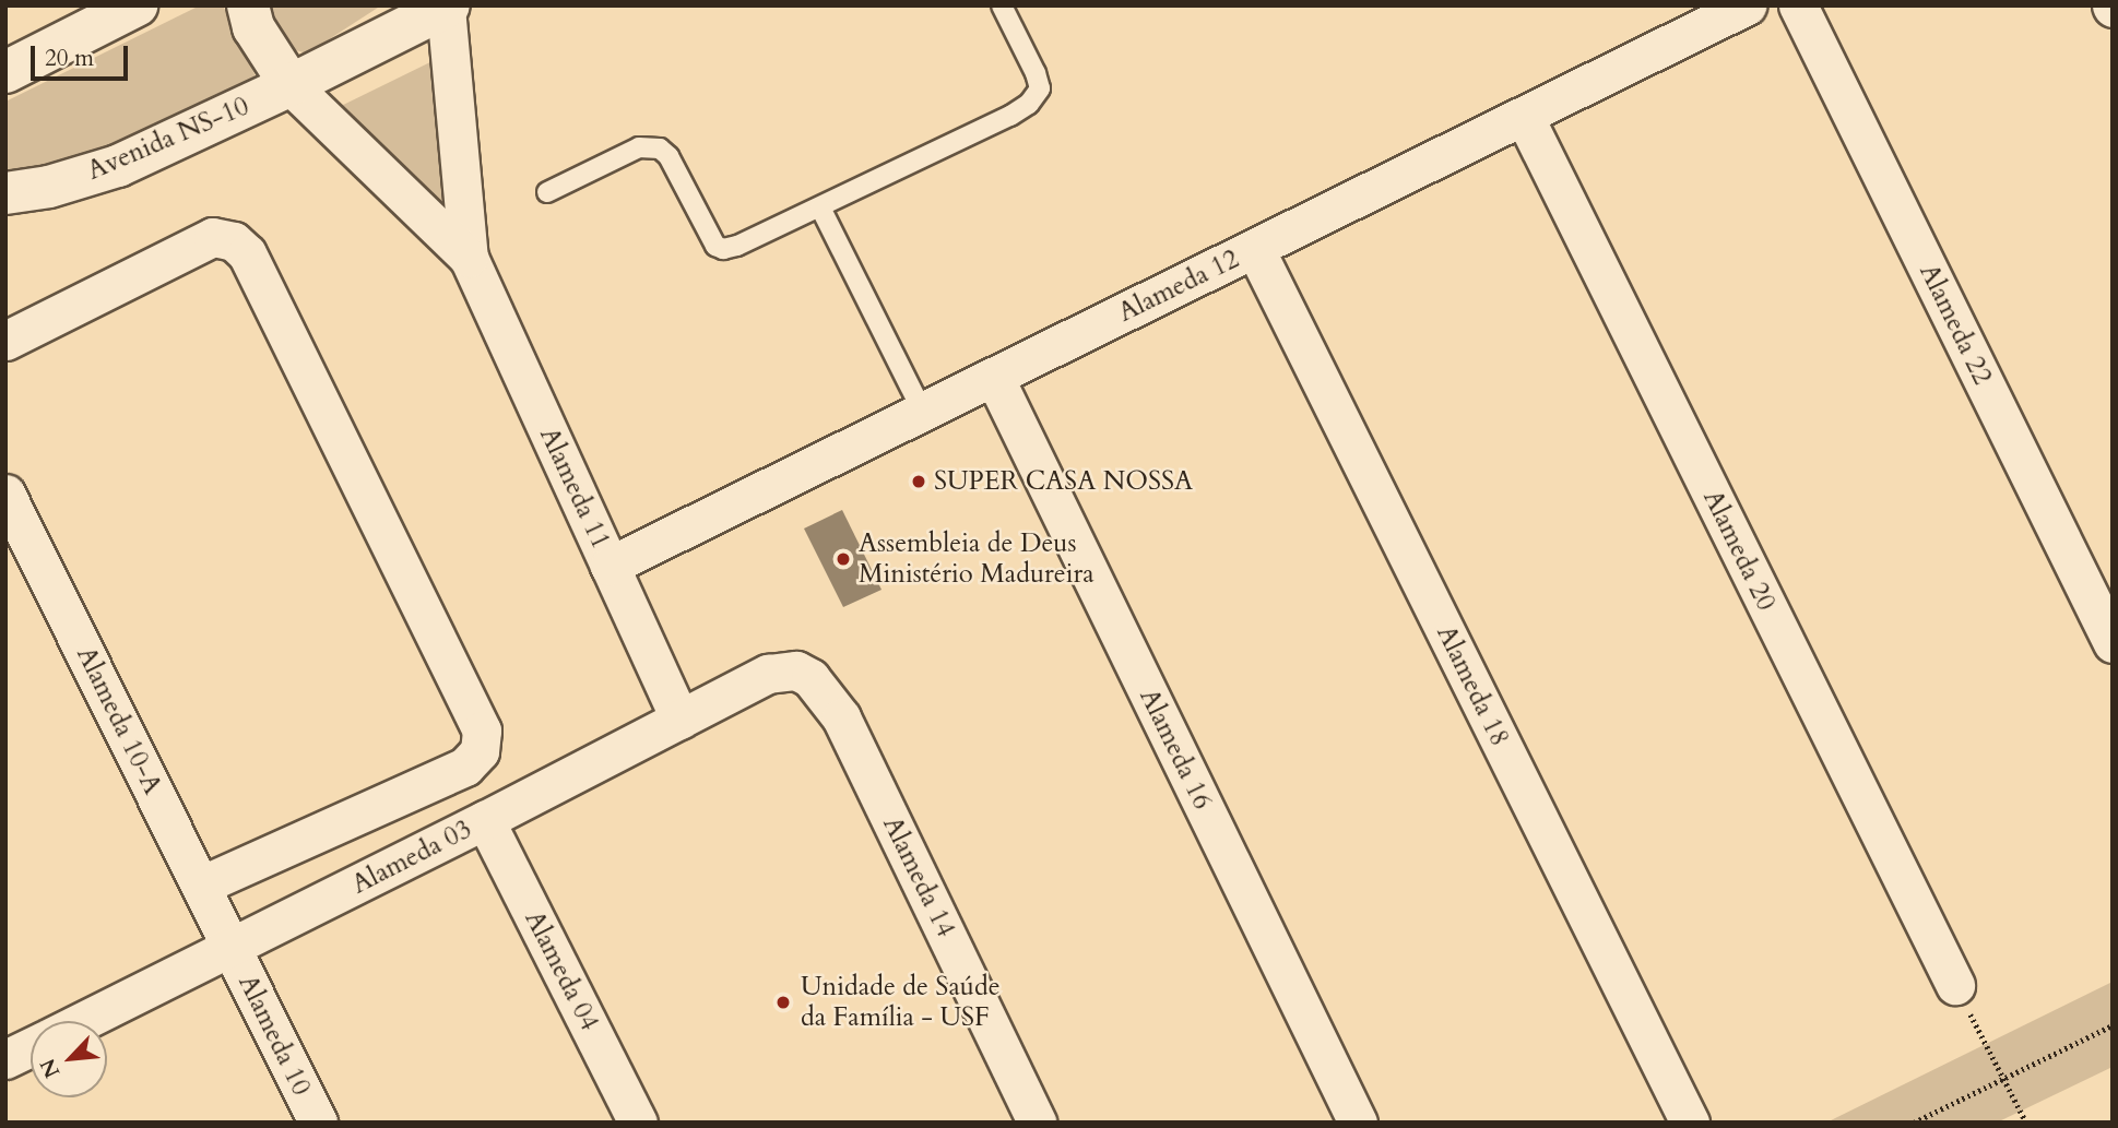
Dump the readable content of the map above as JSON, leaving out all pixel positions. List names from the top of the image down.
{
  "streets": {
    "street": [
      "Avenida NS-10",
      "Alameda 12",
      "Alameda 22",
      "Alameda 11",
      "Alameda 20",
      "Alameda 18",
      "Alameda 10-A",
      "Alameda 16",
      "Alameda 03",
      "Alameda 14",
      "Alameda 04",
      "Alameda 10"
    ]
  },
  "crossings": [
    ["Avenida NS-10", "Alameda 11"],
    ["Alameda 12", "Alameda 11"],
    ["Alameda 12", "Alameda 20"],
    ["Alameda 12", "Alameda 18"],
    ["Alameda 12", "Alameda 16"],
    ["Alameda 11", "Alameda 03"],
    ["Alameda 10-A", "Alameda 03"],
    ["Alameda 10-A", "Alameda 10"],
    ["Alameda 03", "Alameda 14"],
    ["Alameda 03", "Alameda 04"],
    ["Alameda 03", "Alameda 10"]
  ],
  "places": ["SUPER CASA NOSSA", "Assembleia de Deus Ministério Madureira", "Unidade de Saúde da Família - USF"],
  "scale_bar": "20 m",
  "north": "bottom left"
}
